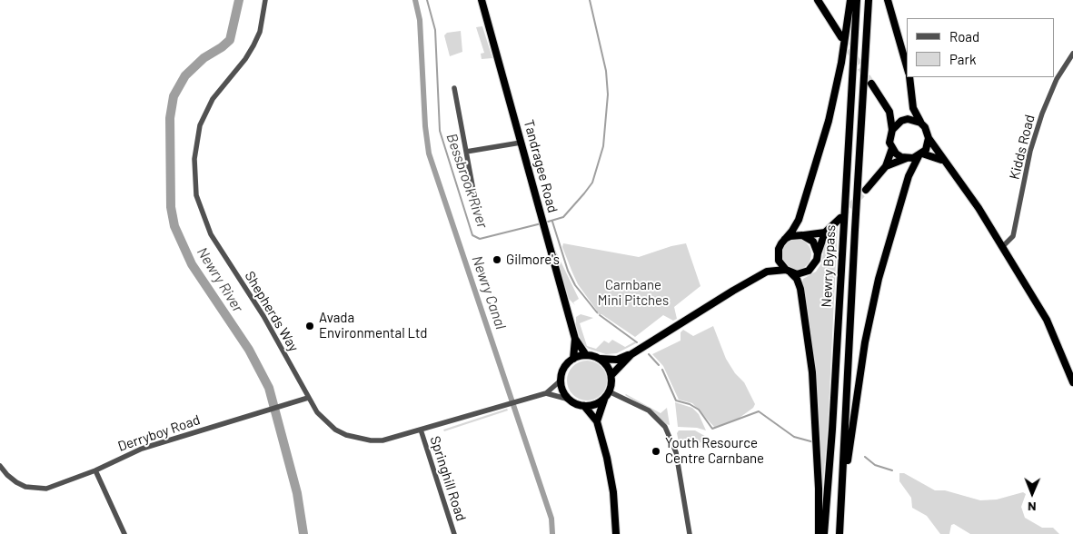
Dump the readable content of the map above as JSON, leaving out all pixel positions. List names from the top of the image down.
{
  "streets": {
    "highway": ["Tandragee Road", "Newry Bypass"],
    "street": [
      "Kidds Road",
      "Shepherds Way",
      "Derryboy Road",
      "Springhill Road"
    ]
  },
  "crossings": [
    ["Tandragee Road", "Shepherds Way"],
    ["Shepherds Way", "Derryboy Road"],
    ["Shepherds Way", "Springhill Road"]
  ],
  "water": ["Bessbrook River", "Newry River", "Newry Canal"],
  "parks": ["Carnbane Mini Pitches"],
  "places": ["Gilmore's", "Avada Environmental Ltd", "Youth Resource Centre Carnbane"],
  "legend": ["Road", "Park"],
  "north": "bottom"
}
